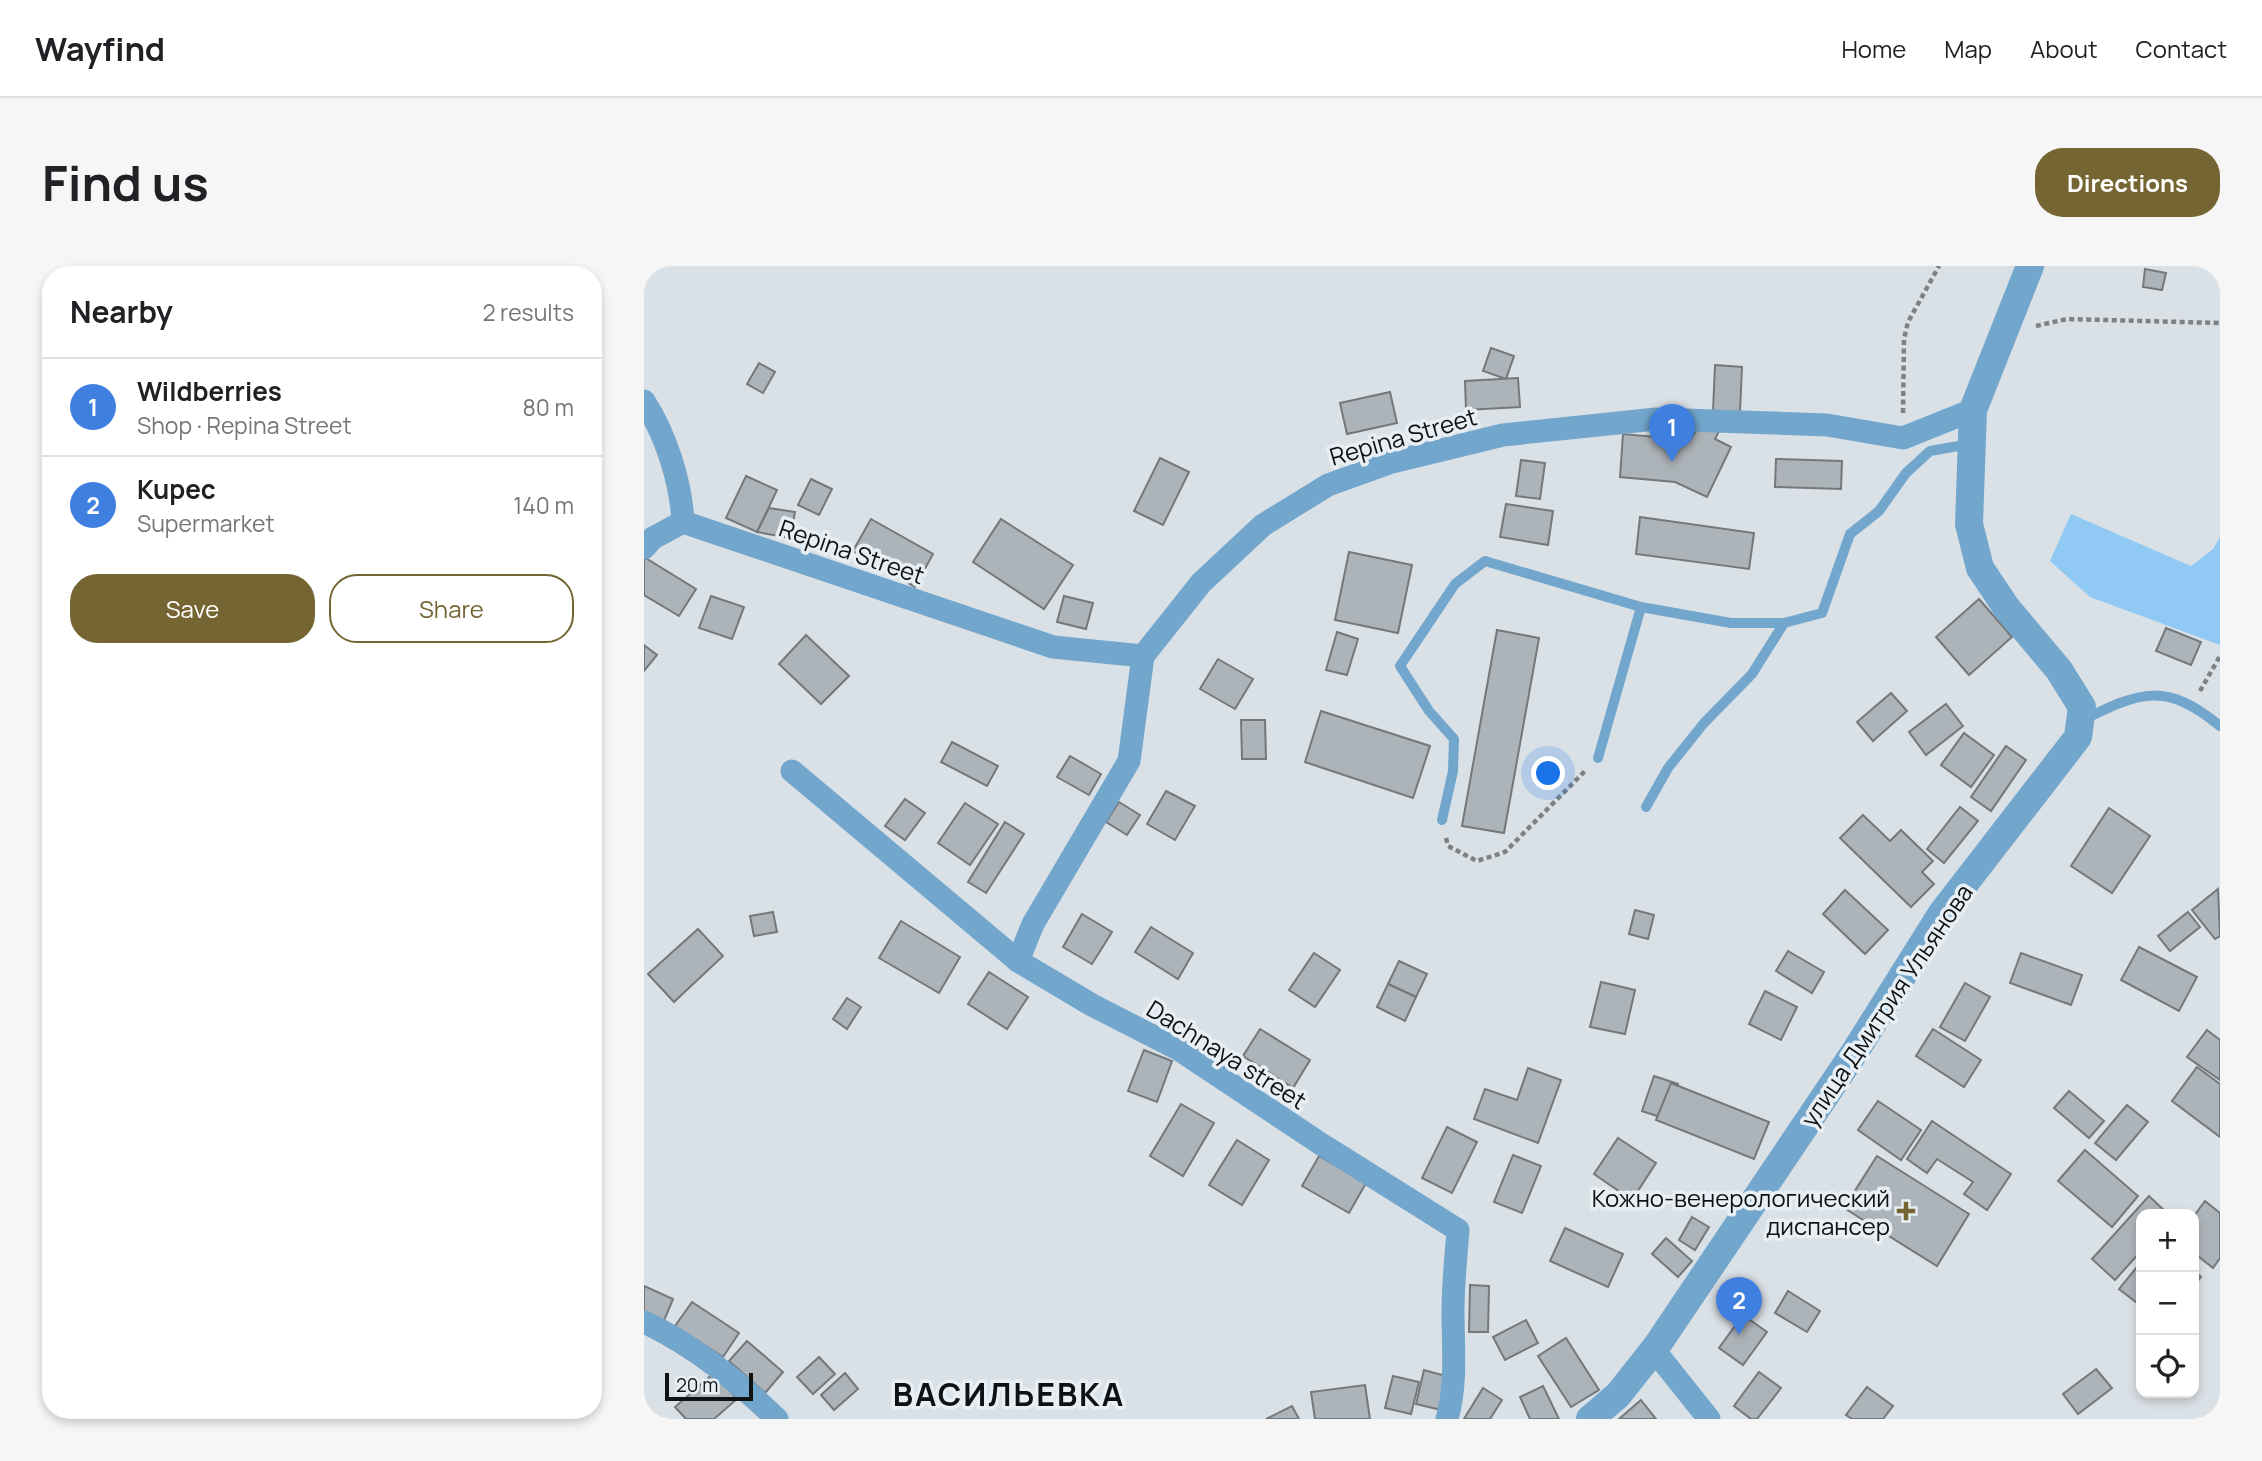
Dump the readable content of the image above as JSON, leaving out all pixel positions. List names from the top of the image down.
{
  "streets": {
    "street": ["Repina Street", "улица Дмитрия Ульянова", "Dachnaya street"]
  },
  "districts": ["ВАСИЛЬЕВКА"],
  "places": {
    "health": ["Кожно-венерологический диспансер"]
  },
  "scale_bar": "20 m",
  "page": {
    "header": "Wayfind",
    "nav": [
      "Home",
      "Map",
      "About",
      "Contact"
    ],
    "buttons": [
      "Directions",
      ["Save", "Share"]
    ],
    "title": "Find us",
    "heading": ["Nearby", "2 results"],
    "list": [
      {
        "mark": "1",
        "name": "Wildberries",
        "note": "Shop · Repina Street",
        "value": "80 m"
      },
      {
        "mark": "2",
        "name": "Kupec",
        "note": "Supermarket",
        "value": "140 m"
      }
    ],
    "pins": ["1", "2"],
    "map_buttons": ["+", "−"],
    "scale": "20 m"
  }
}
